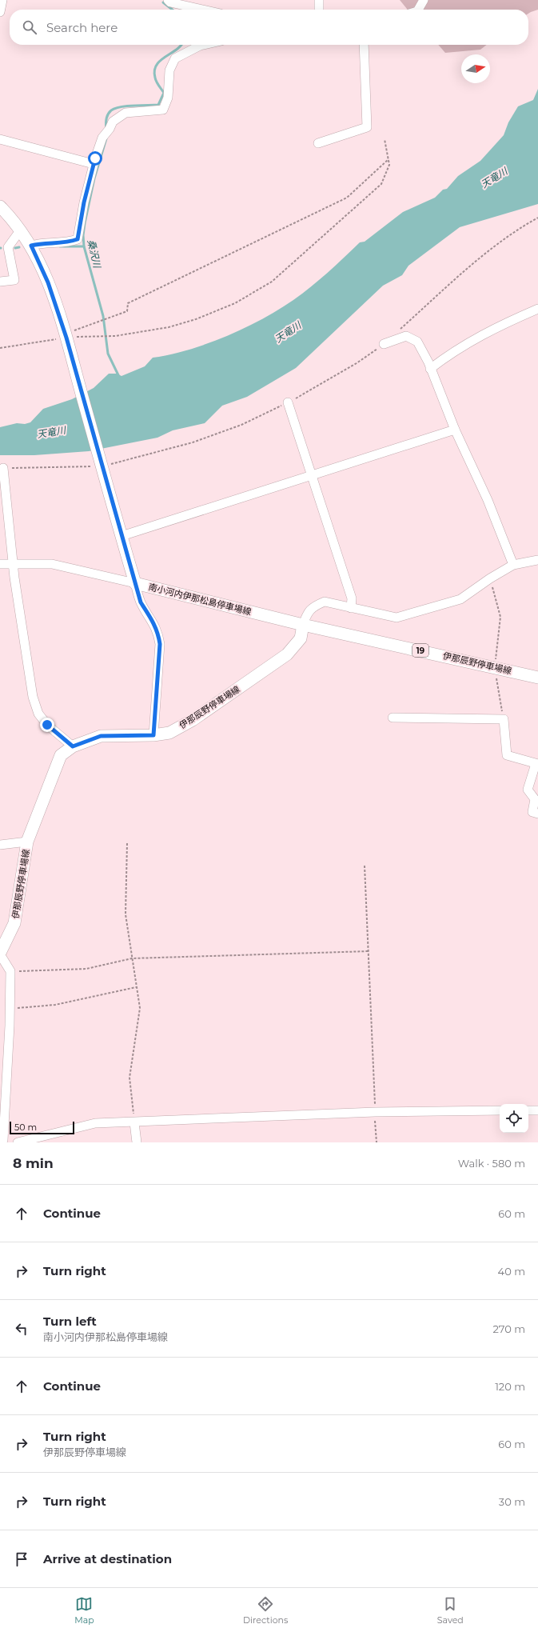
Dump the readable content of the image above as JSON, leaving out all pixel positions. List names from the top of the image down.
{
  "streets": {
    "main road": ["南小河内伊那松島停車場線", "19", "伊那辰野停車場線"]
  },
  "crossings": [
    ["南小河内伊那松島停車場線", "伊那辰野停車場線"]
  ],
  "water": ["天竜川", "桑沢川"],
  "scale_bar": "50 m",
  "north": "right",
  "page": {
    "search": "Search here",
    "scale": "50 m",
    "heading": ["8 min", "Walk · 580 m"],
    "list": [
      ["Continue", "60 m"],
      ["Turn right", "40 m"],
      ["Turn left", "南小河内伊那松島停車場線", "270 m"],
      ["Continue", "120 m"],
      ["Turn right", "伊那辰野停車場線", "60 m"],
      ["Turn right", "30 m"],
      "Arrive at destination"
    ],
    "nav": ["Map", "Directions", "Saved"]
  }
}
